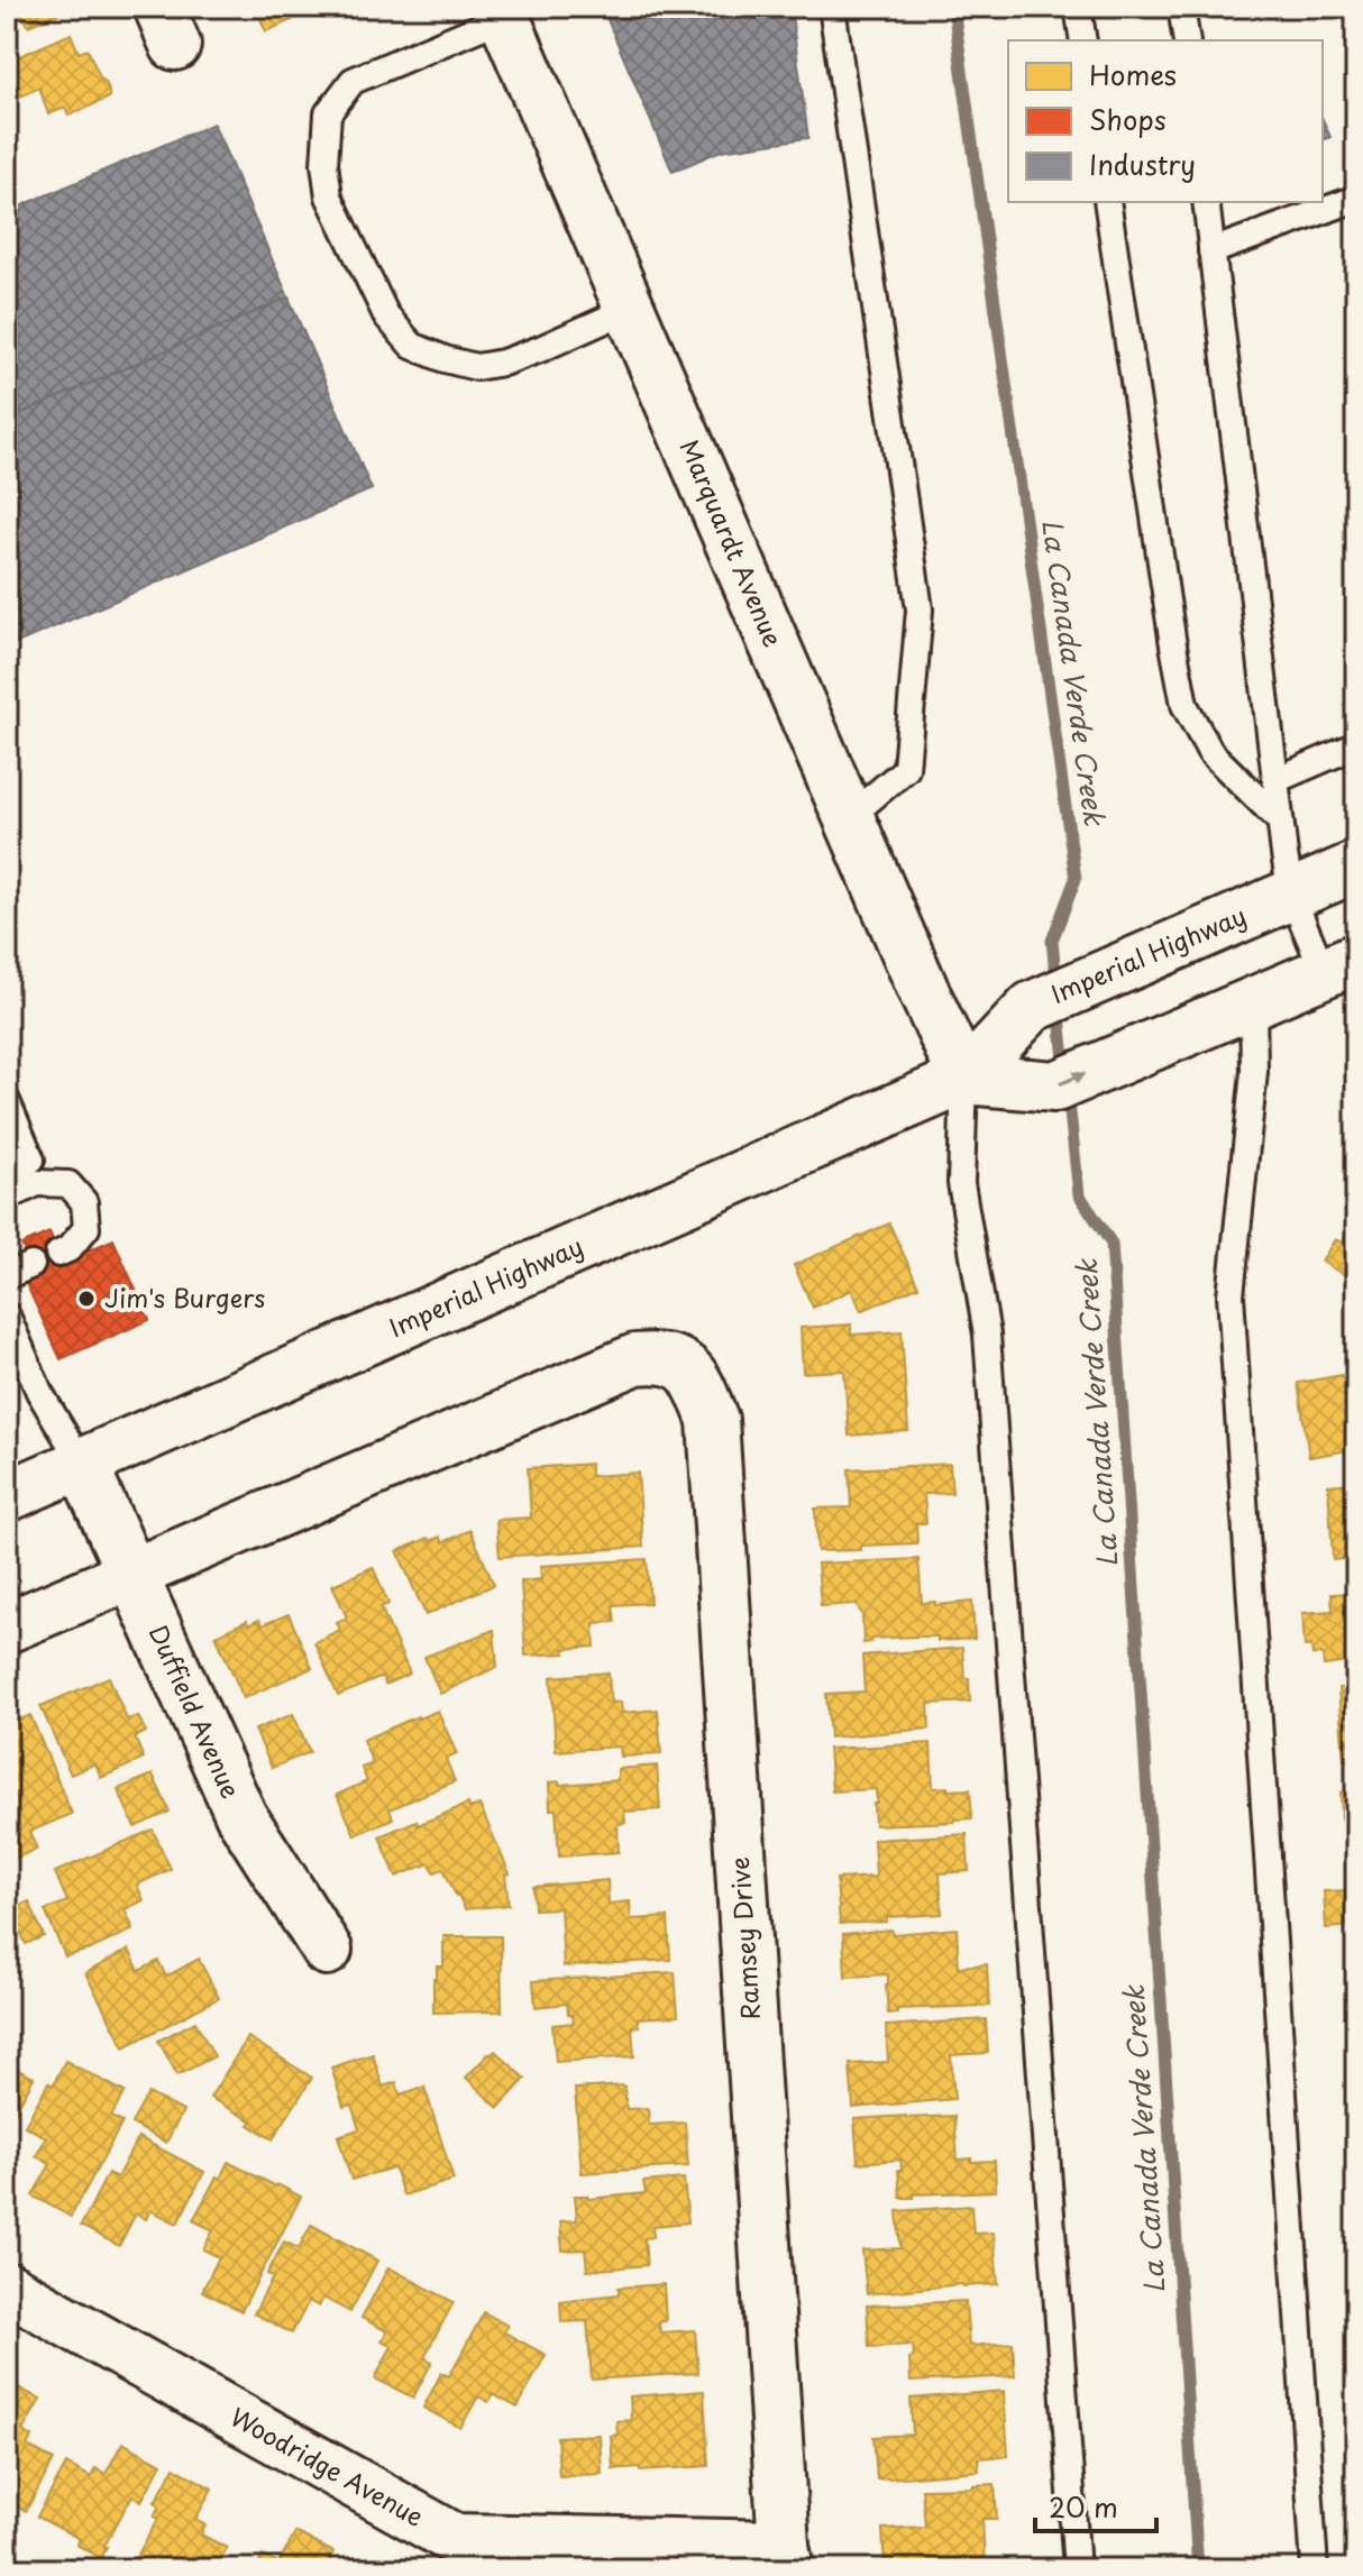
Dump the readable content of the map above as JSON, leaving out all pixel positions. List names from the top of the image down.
{
  "streets": {
    "street": [
      "Marquardt Avenue",
      "Imperial Highway",
      "Duffield Avenue",
      "Ramsey Drive",
      "Woodridge Avenue"
    ]
  },
  "crossings": [
    ["Marquardt Avenue", "Imperial Highway"],
    ["Imperial Highway", "Duffield Avenue"],
    ["Duffield Avenue", "Ramsey Drive"],
    ["Ramsey Drive", "Woodridge Avenue"]
  ],
  "water": ["La Canada Verde Creek"],
  "places": ["Jim's Burgers"],
  "legend": ["Homes", "Shops", "Industry"],
  "scale_bar": "20 m"
}
